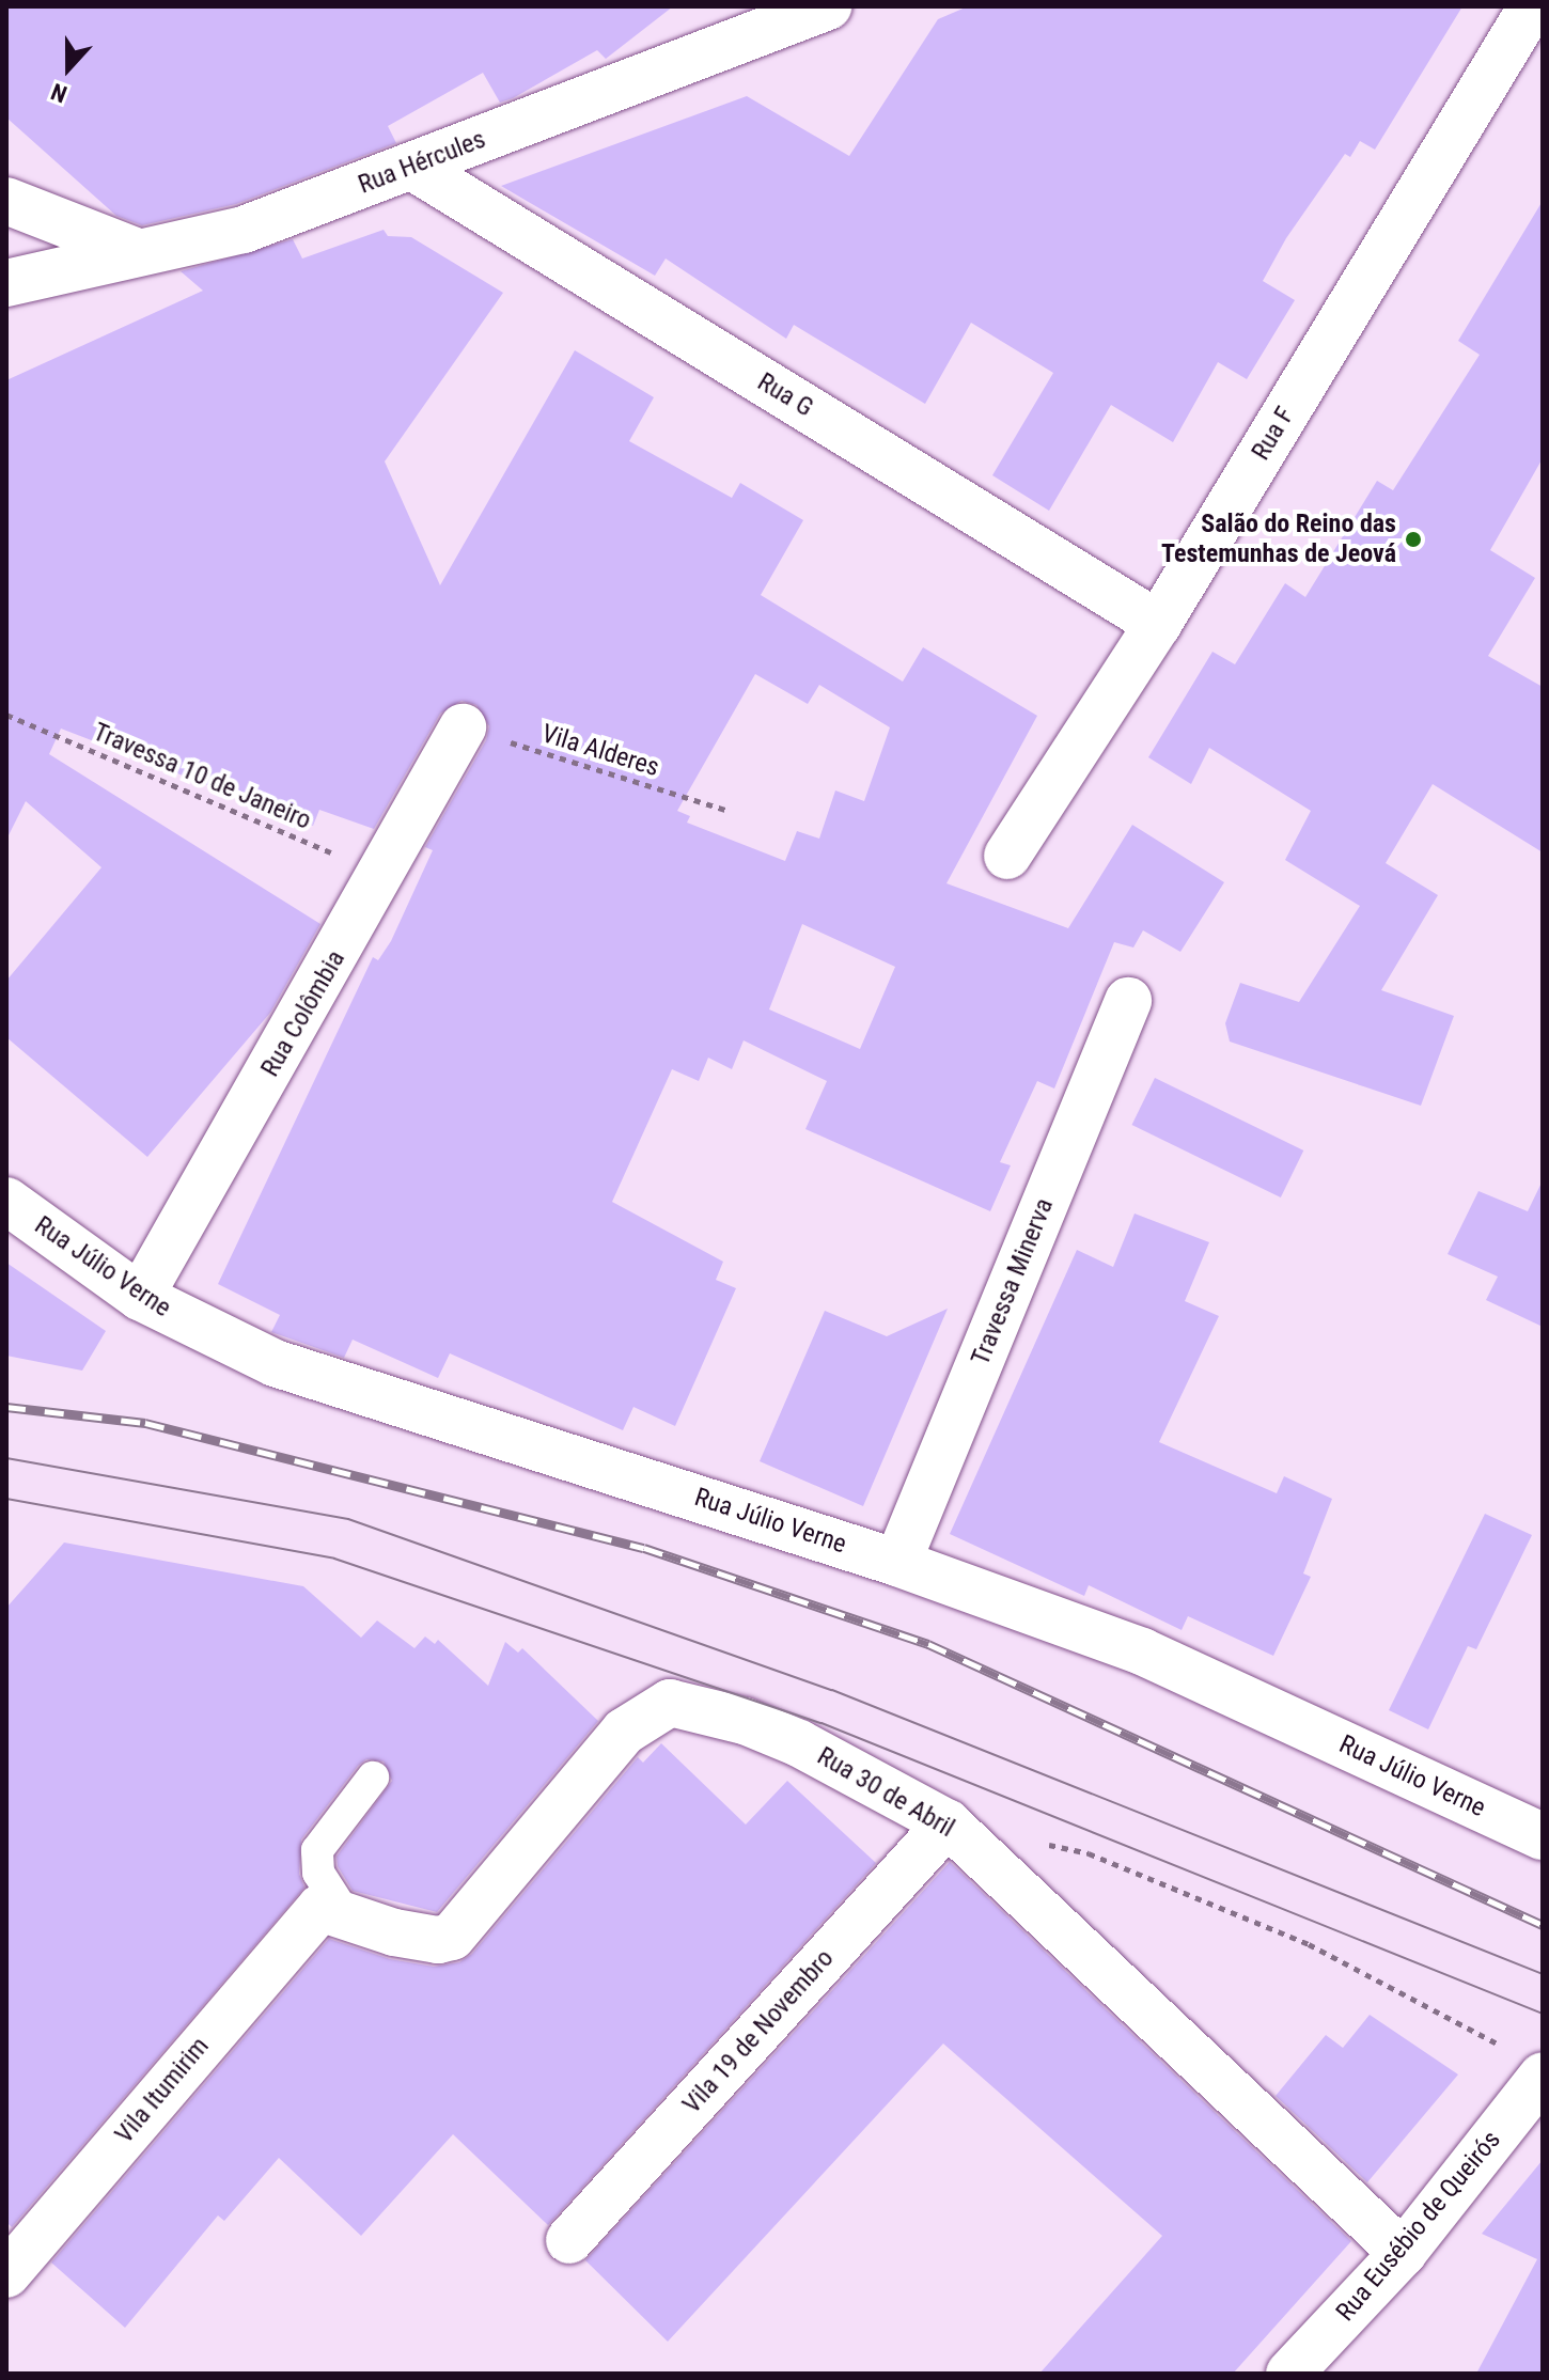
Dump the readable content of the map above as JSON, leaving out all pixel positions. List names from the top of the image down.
{
  "streets": {
    "street": [
      "Rua Hércules",
      "Rua G",
      "Rua F",
      "Rua Colômbia",
      "Rua Júlio Verne",
      "Travessa Minerva",
      "Rua 30 de Abril",
      "Vila 19 de Novembro",
      "Vila Itumirim",
      "Rua Eusébio de Queirós"
    ],
    "path": ["Vila Alderes", "Travessa 10 de Janeiro"]
  },
  "crossings": [
    ["Rua Hércules", "Rua G"],
    ["Rua G", "Rua F"],
    ["Vila Alderes", "Rua Colômbia"],
    ["Travessa 10 de Janeiro", "Rua Colômbia"],
    ["Rua Colômbia", "Rua Júlio Verne"],
    ["Rua Júlio Verne", "Travessa Minerva"],
    ["Rua 30 de Abril", "Vila 19 de Novembro"],
    ["Rua 30 de Abril", "Vila Itumirim"],
    ["Rua 30 de Abril", "Rua Eusébio de Queirós"]
  ],
  "places": ["Salão do Reino das Testemunhas de Jeová"],
  "north": "bottom"
}
